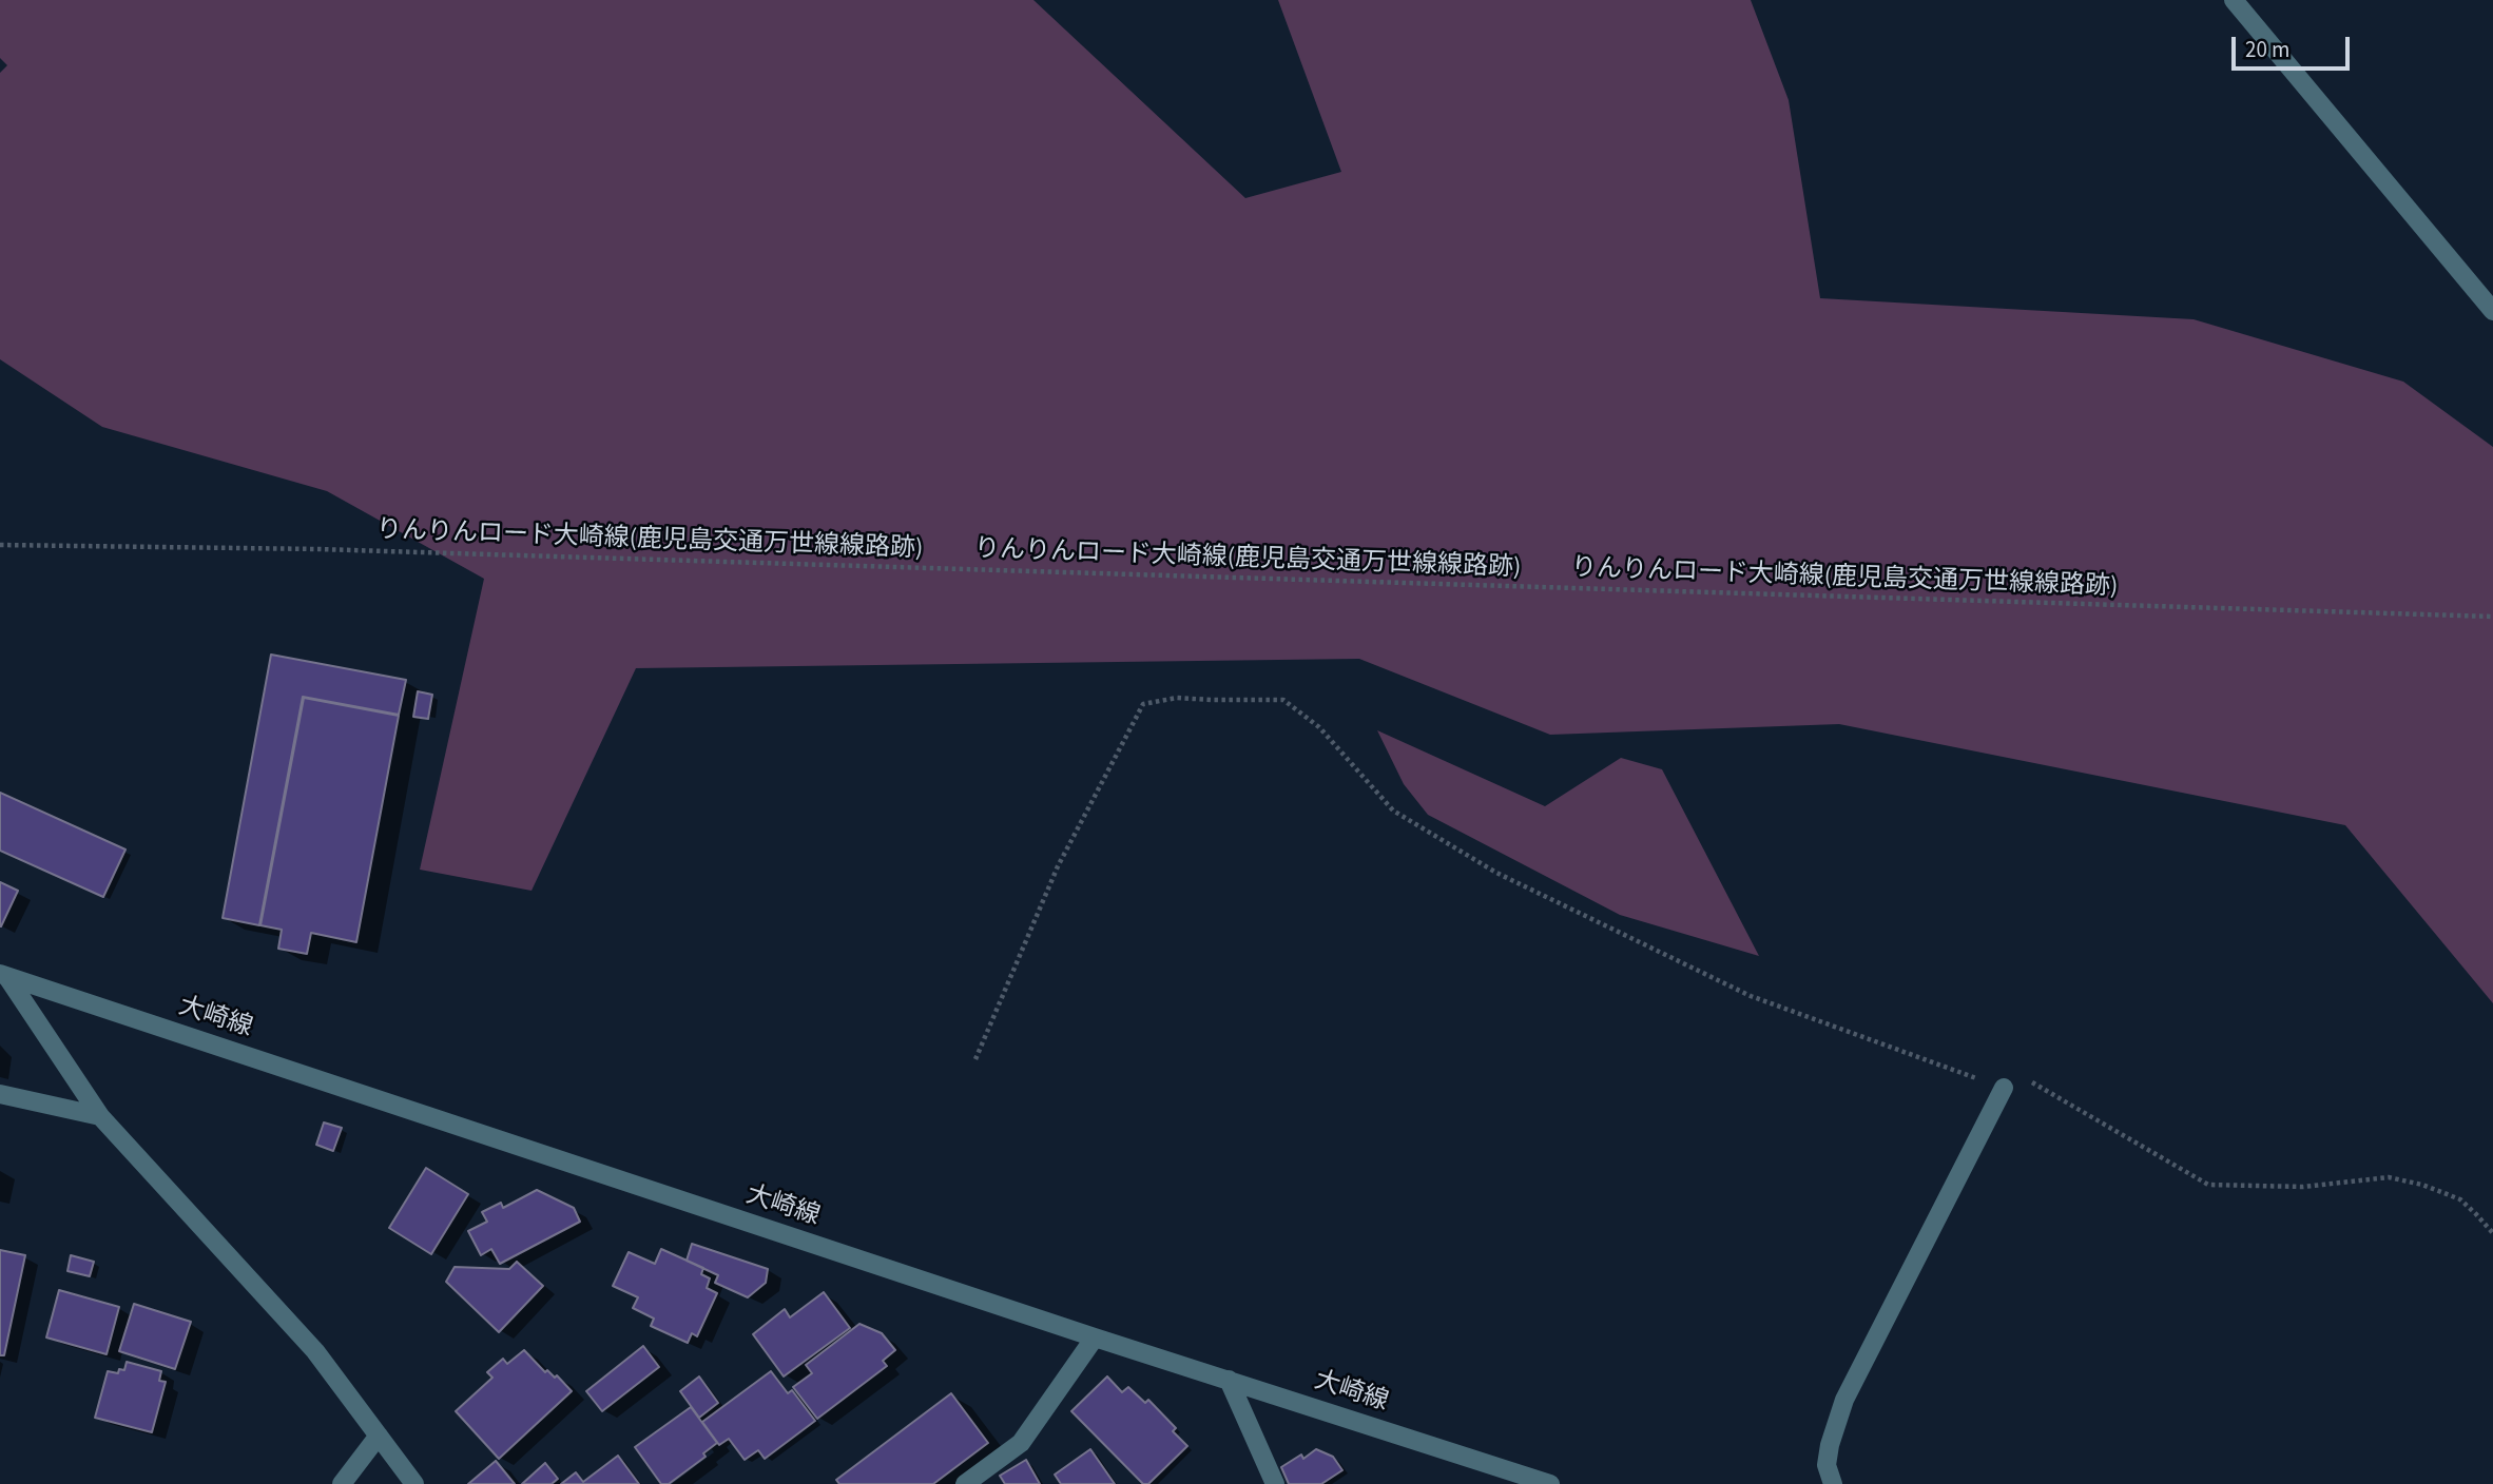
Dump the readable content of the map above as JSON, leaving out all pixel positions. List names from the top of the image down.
{
  "streets": {
    "street": ["大崎線"],
    "path": ["りんりんロード大崎線(鹿児島交通万世線線路跡)"]
  },
  "scale_bar": "20 m"
}
